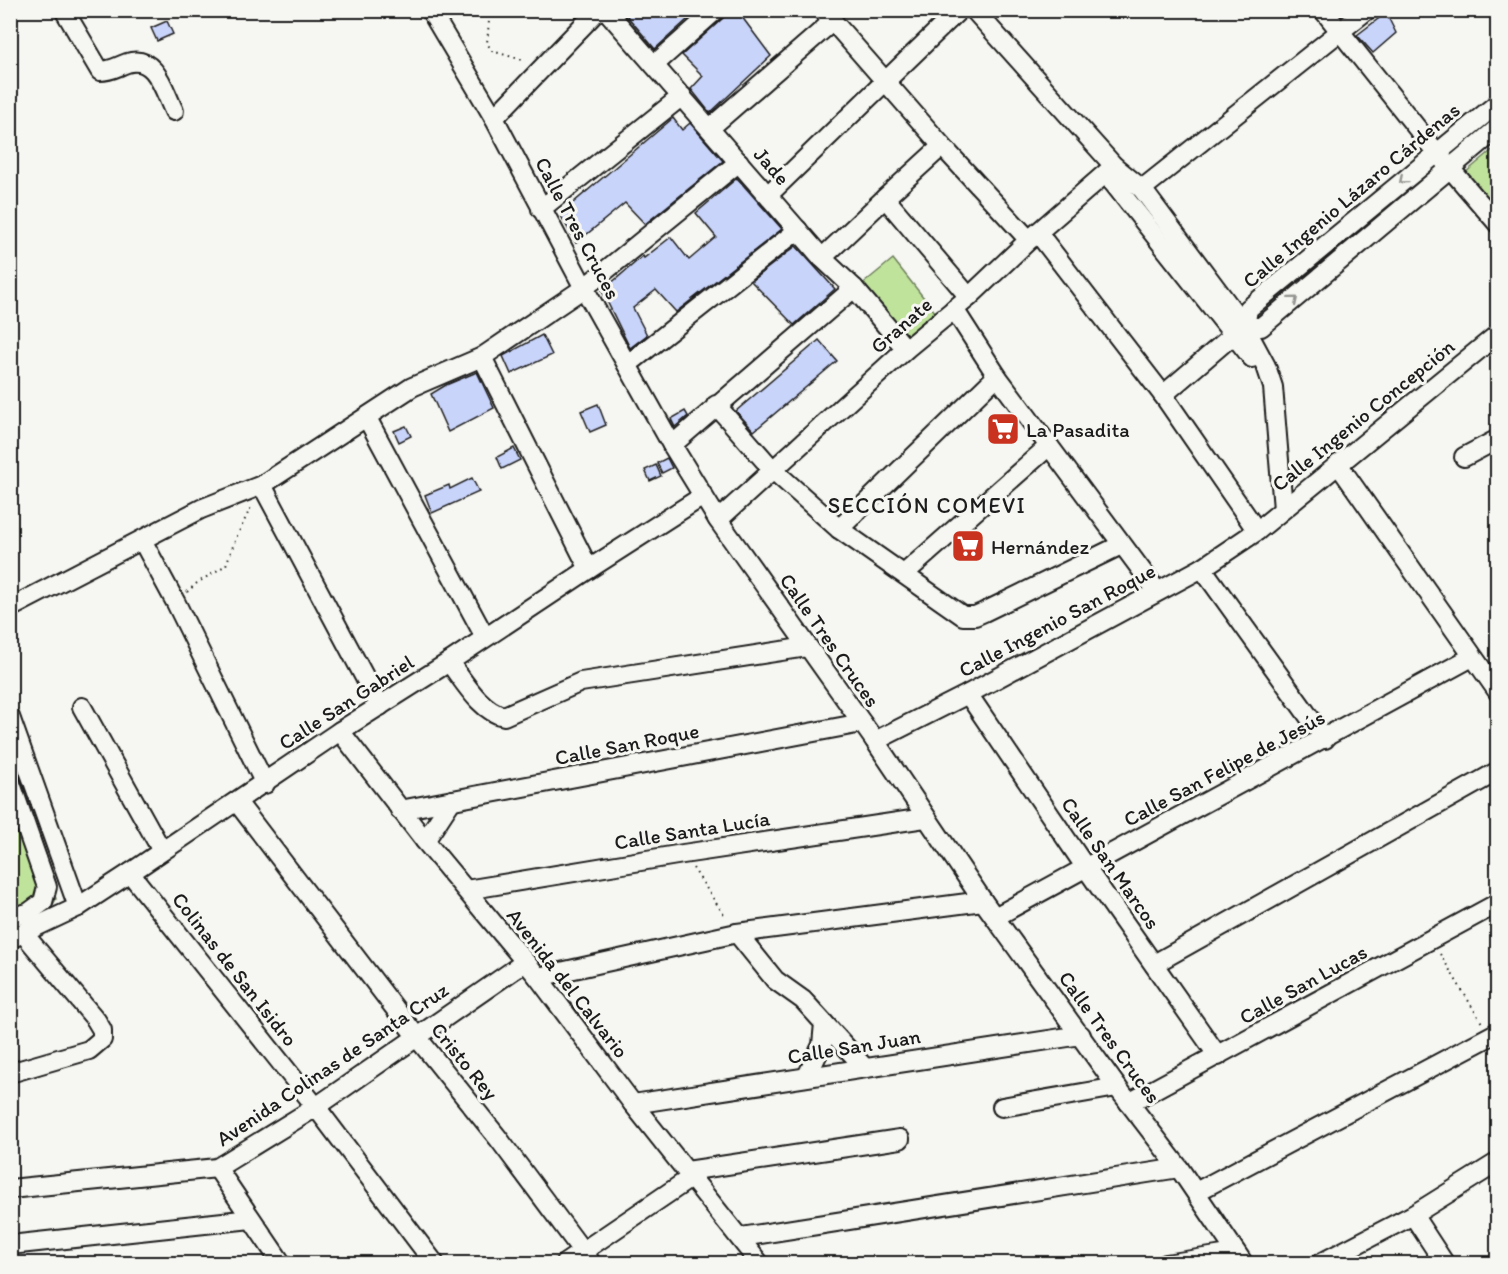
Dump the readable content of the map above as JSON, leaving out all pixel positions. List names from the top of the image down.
{
  "streets": {
    "street": [
      "Jade",
      "Calle Ingenio Lázaro Cárdenas",
      "Calle Tres Cruces",
      "Granate",
      "Calle Ingenio Concepción",
      "Calle Ingenio San Roque",
      "Calle San Gabriel",
      "Calle San Roque",
      "Calle San Felipe de Jesús",
      "Calle Santa Lucía",
      "Calle San Marcos",
      "Colinas de San Isidro",
      "Avenida del Calvario",
      "Calle San Lucas",
      "Calle San Juan",
      "Cristo Rey",
      "Avenida Colinas de Santa Cruz"
    ]
  },
  "crossings": [
    ["Jade", "Granate"],
    ["Calle Tres Cruces", "Granate"],
    ["Calle Tres Cruces", "Calle Ingenio San Roque"],
    ["Calle Tres Cruces", "Calle San Gabriel"],
    ["Calle Tres Cruces", "Calle San Roque"],
    ["Calle Tres Cruces", "Calle San Felipe de Jesús"],
    ["Calle Tres Cruces", "Calle Santa Lucía"],
    ["Calle Tres Cruces", "Calle San Lucas"],
    ["Calle Tres Cruces", "Calle San Juan"],
    ["Calle Ingenio Concepción", "Calle Ingenio San Roque"],
    ["Calle Ingenio San Roque", "Calle San Marcos"],
    ["Calle San Gabriel", "Colinas de San Isidro"],
    ["Calle San Gabriel", "Avenida del Calvario"],
    ["Calle San Gabriel", "Cristo Rey"],
    ["Calle San Roque", "Avenida del Calvario"],
    ["Calle San Felipe de Jesús", "Calle San Marcos"],
    ["Calle Santa Lucía", "Avenida del Calvario"],
    ["Calle San Marcos", "Calle San Lucas"],
    ["Colinas de San Isidro", "Avenida Colinas de Santa Cruz"],
    ["Avenida del Calvario", "Calle San Juan"],
    ["Avenida del Calvario", "Avenida Colinas de Santa Cruz"],
    ["Cristo Rey", "Avenida Colinas de Santa Cruz"]
  ],
  "districts": ["SECCIÓN COMEVI"],
  "places": {
    "supermarket": ["La Pasadita", "Hernández"]
  }
}
